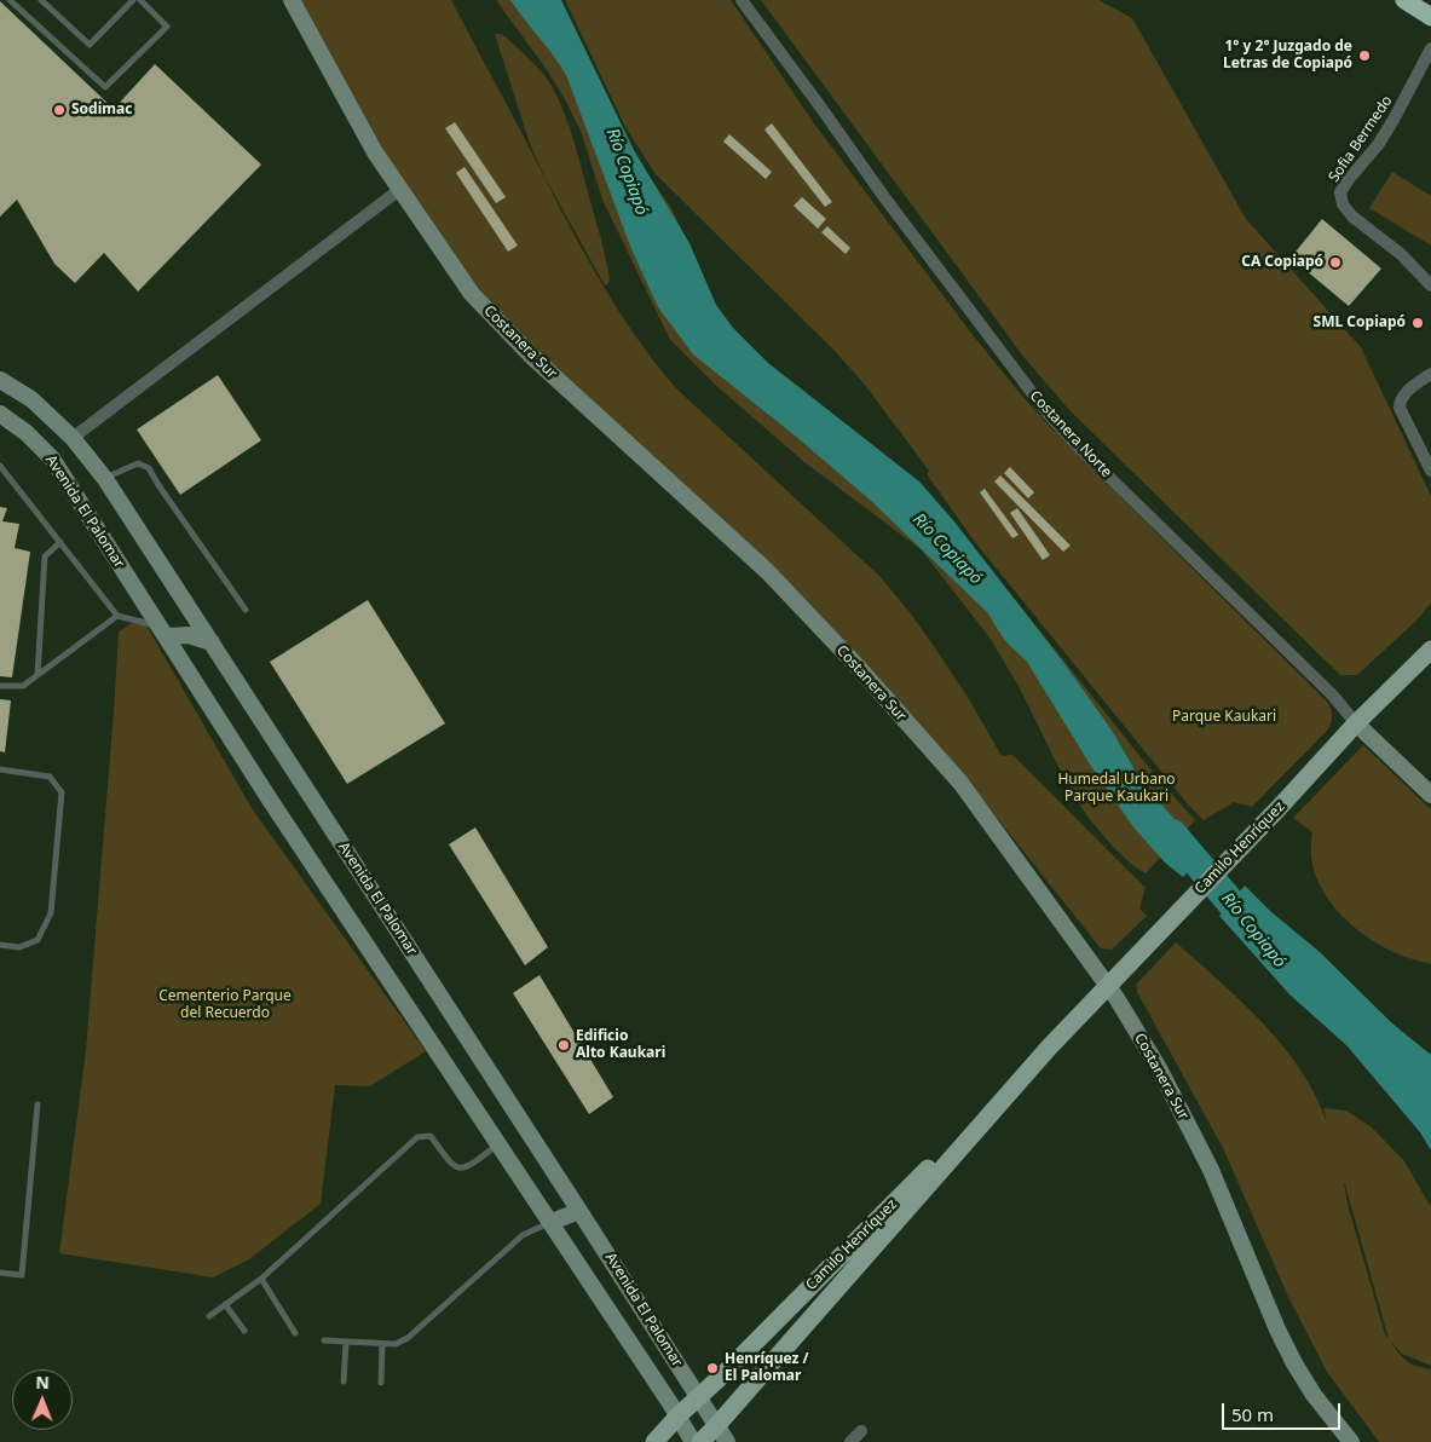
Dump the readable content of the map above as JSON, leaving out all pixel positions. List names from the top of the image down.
{
  "streets": {
    "main road": ["Camilo Henríquez"],
    "street": [
      "Sofia Bermedo",
      "Costanera Sur",
      "Costanera Norte",
      "Avenida El Palomar"
    ]
  },
  "crossings": [
    ["Costanera Sur", "Camilo Henríquez"],
    ["Costanera Norte", "Camilo Henríquez"],
    ["Avenida El Palomar", "Camilo Henríquez"]
  ],
  "water": ["Río Copiapó"],
  "parks": ["Parque Kaukari", "Humedal Urbano Parque Kaukari", "Cementerio Parque del Recuerdo"],
  "places": [
    "1° y 2° Juzgado de Letras de Copiapó",
    "Sodimac",
    "CA Copiapó",
    "SML Copiapó",
    "Edificio Alto Kaukari",
    "Henríquez / El Palomar"
  ],
  "scale_bar": "50 m",
  "north": "top"
}
